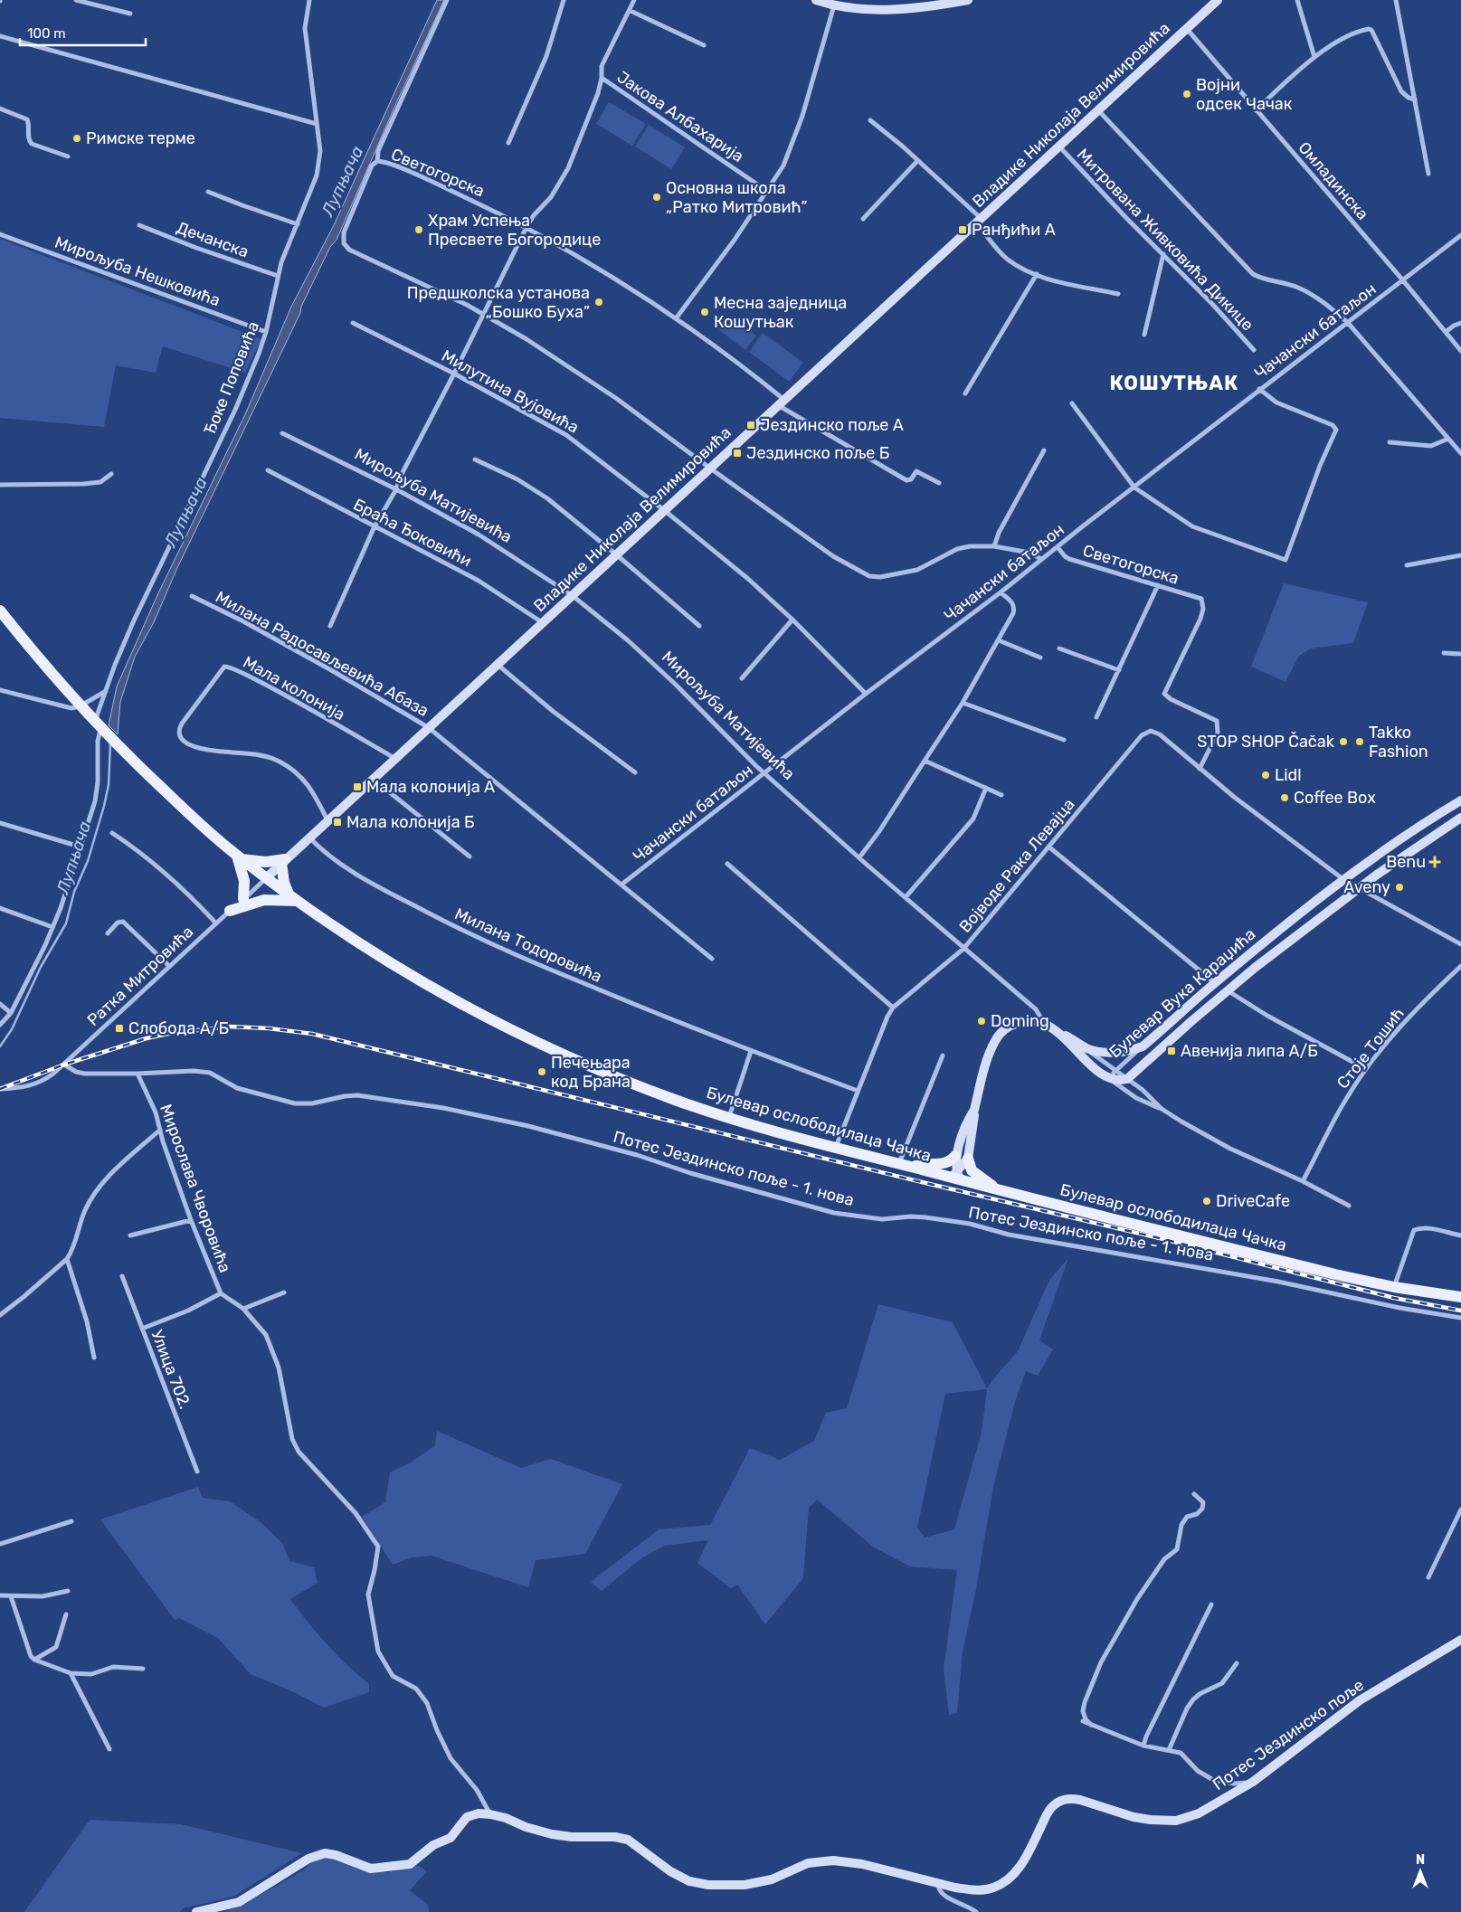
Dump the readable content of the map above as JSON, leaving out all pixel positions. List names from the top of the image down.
{
  "streets": {
    "main road": ["Булевар ослободилаца Чачка"],
    "street": [
      "Владике Николаја Велимировића",
      "Јакова Албахарија",
      "Светогорска",
      "Омладинска",
      "Дечанска",
      "Митрована Живковића Дикице",
      "Мирољуба Нешковића",
      "Чачански батаљон",
      "Ђоке Поповића",
      "Милутина Вујовића",
      "Мирољуба Матијевића",
      "Браћа Ђоковићи",
      "Милана Радосављевића Абаза",
      "Мала колонија",
      "Војводе Рака Левајца",
      "Милана Тодоровића",
      "Ратка Митровића",
      "Булевар Вука Караџића",
      "Стоје Тошић",
      "Потес Јездинско поље - 1. нова",
      "Мирослава Чворовића",
      "Улица 702.",
      "Потес Јездинско поље"
    ]
  },
  "crossings": [
    ["Владике Николаја Велимировића", "Светогорска"],
    ["Владике Николаја Велимировића", "Омладинска"],
    ["Владике Николаја Велимировића", "Митрована Живковића Дикице"],
    ["Владике Николаја Велимировића", "Милутина Вујовића"],
    ["Владике Николаја Велимировића", "Мирољуба Матијевића"],
    ["Владике Николаја Велимировића", "Браћа Ђоковићи"],
    ["Владике Николаја Велимировића", "Милана Радосављевића Абаза"],
    ["Владике Николаја Велимировића", "Мала колонија"],
    ["Владике Николаја Велимировића", "Милана Тодоровића"],
    ["Владике Николаја Велимировића", "Ратка Митровића"],
    ["Владике Николаја Велимировића", "Булевар ослободилаца Чачка"],
    ["Светогорска", "Чачански батаљон"],
    ["Светогорска", "Војводе Рака Левајца"],
    ["Омладинска", "Чачански батаљон"],
    ["Дечанска", "Ђоке Поповића"],
    ["Мирољуба Нешковића", "Ђоке Поповића"],
    ["Чачански батаљон", "Милутина Вујовића"],
    ["Чачански батаљон", "Мирољуба Матијевића"],
    ["Чачански батаљон", "Милана Радосављевића Абаза"],
    ["Ђоке Поповића", "Булевар ослободилаца Чачка"],
    ["Мирољуба Матијевића", "Војводе Рака Левајца"],
    ["Мирољуба Матијевића", "Булевар Вука Караџића"],
    ["Војводе Рака Левајца", "Милана Тодоровића"],
    ["Војводе Рака Левајца", "Булевар ослободилаца Чачка"],
    ["Ратка Митровића", "Булевар ослободилаца Чачка"],
    ["Ратка Митровића", "Потес Јездинско поље - 1. нова"],
    ["Потес Јездинско поље - 1. нова", "Мирослава Чворовића"],
    ["Мирослава Чворовића", "Потес Јездинско поље"]
  ],
  "districts": ["КОШУТЊАК"],
  "water": ["Лупњача"],
  "places": {
    "other": [
      "Војни одсек Чачак",
      "Римске терме",
      "Основна школа „Ратко Митровић”",
      "Храм Успења Пресвете Богородице",
      "Предшколска установа „Бошко Буха”",
      "Месна заједница Кошутњак",
      "STOP SHOP Čačak",
      "Takko Fashion",
      "Lidl",
      "Coffee Box",
      "Aveny",
      "Doming",
      "Печењара код Брана",
      "DriveCafe"
    ],
    "transit": [
      "Ранђићи А",
      "Јездинско поље А",
      "Јездинско поље Б",
      "Мала колонија А",
      "Мала колонија Б",
      "Слобода А/Б",
      "Авенија липа А/Б"
    ],
    "health": ["Benu"]
  },
  "scale_bar": "100 m",
  "north": "top"
}
